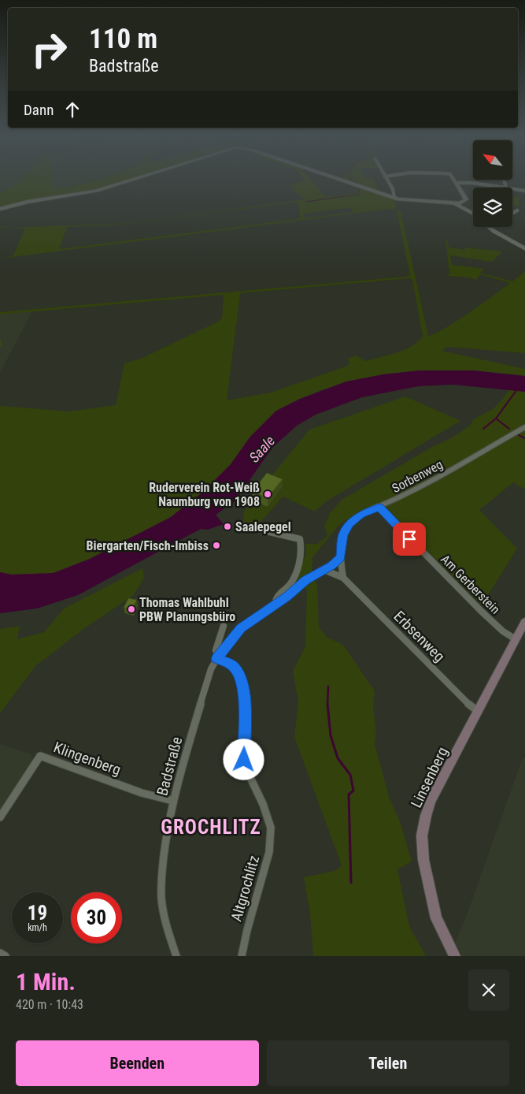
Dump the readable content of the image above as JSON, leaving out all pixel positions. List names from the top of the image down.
{
  "streets": {
    "main road": ["Linsenberg"],
    "street": [
      "Sorbenweg",
      "Am Gerberstein",
      "Erbsenweg",
      "Klingenberg",
      "Badstraße",
      "Altgrochlitz"
    ]
  },
  "crossings": [
    ["Sorbenweg", "Am Gerberstein"],
    ["Sorbenweg", "Erbsenweg"],
    ["Am Gerberstein", "Linsenberg"],
    ["Erbsenweg", "Linsenberg"],
    ["Klingenberg", "Badstraße"],
    ["Badstraße", "Altgrochlitz"]
  ],
  "districts": ["GROCHLITZ"],
  "water": ["Saale"],
  "places": [
    "Ruderverein Rot-Weiß Naumburg von 1908",
    "Saalepegel",
    "Biergarten/Fisch-Imbiss",
    "Thomas Wahlbuhl PBW Planungsbüro"
  ],
  "north": "top left",
  "page": {
    "turn": ["110 m", "Badstraße"],
    "then": "Dann",
    "speed": "19 km/h",
    "limit": "30",
    "heading": ["1 Min.", "420 m · 10:43"],
    "buttons": ["Beenden", "Teilen"]
  }
}
